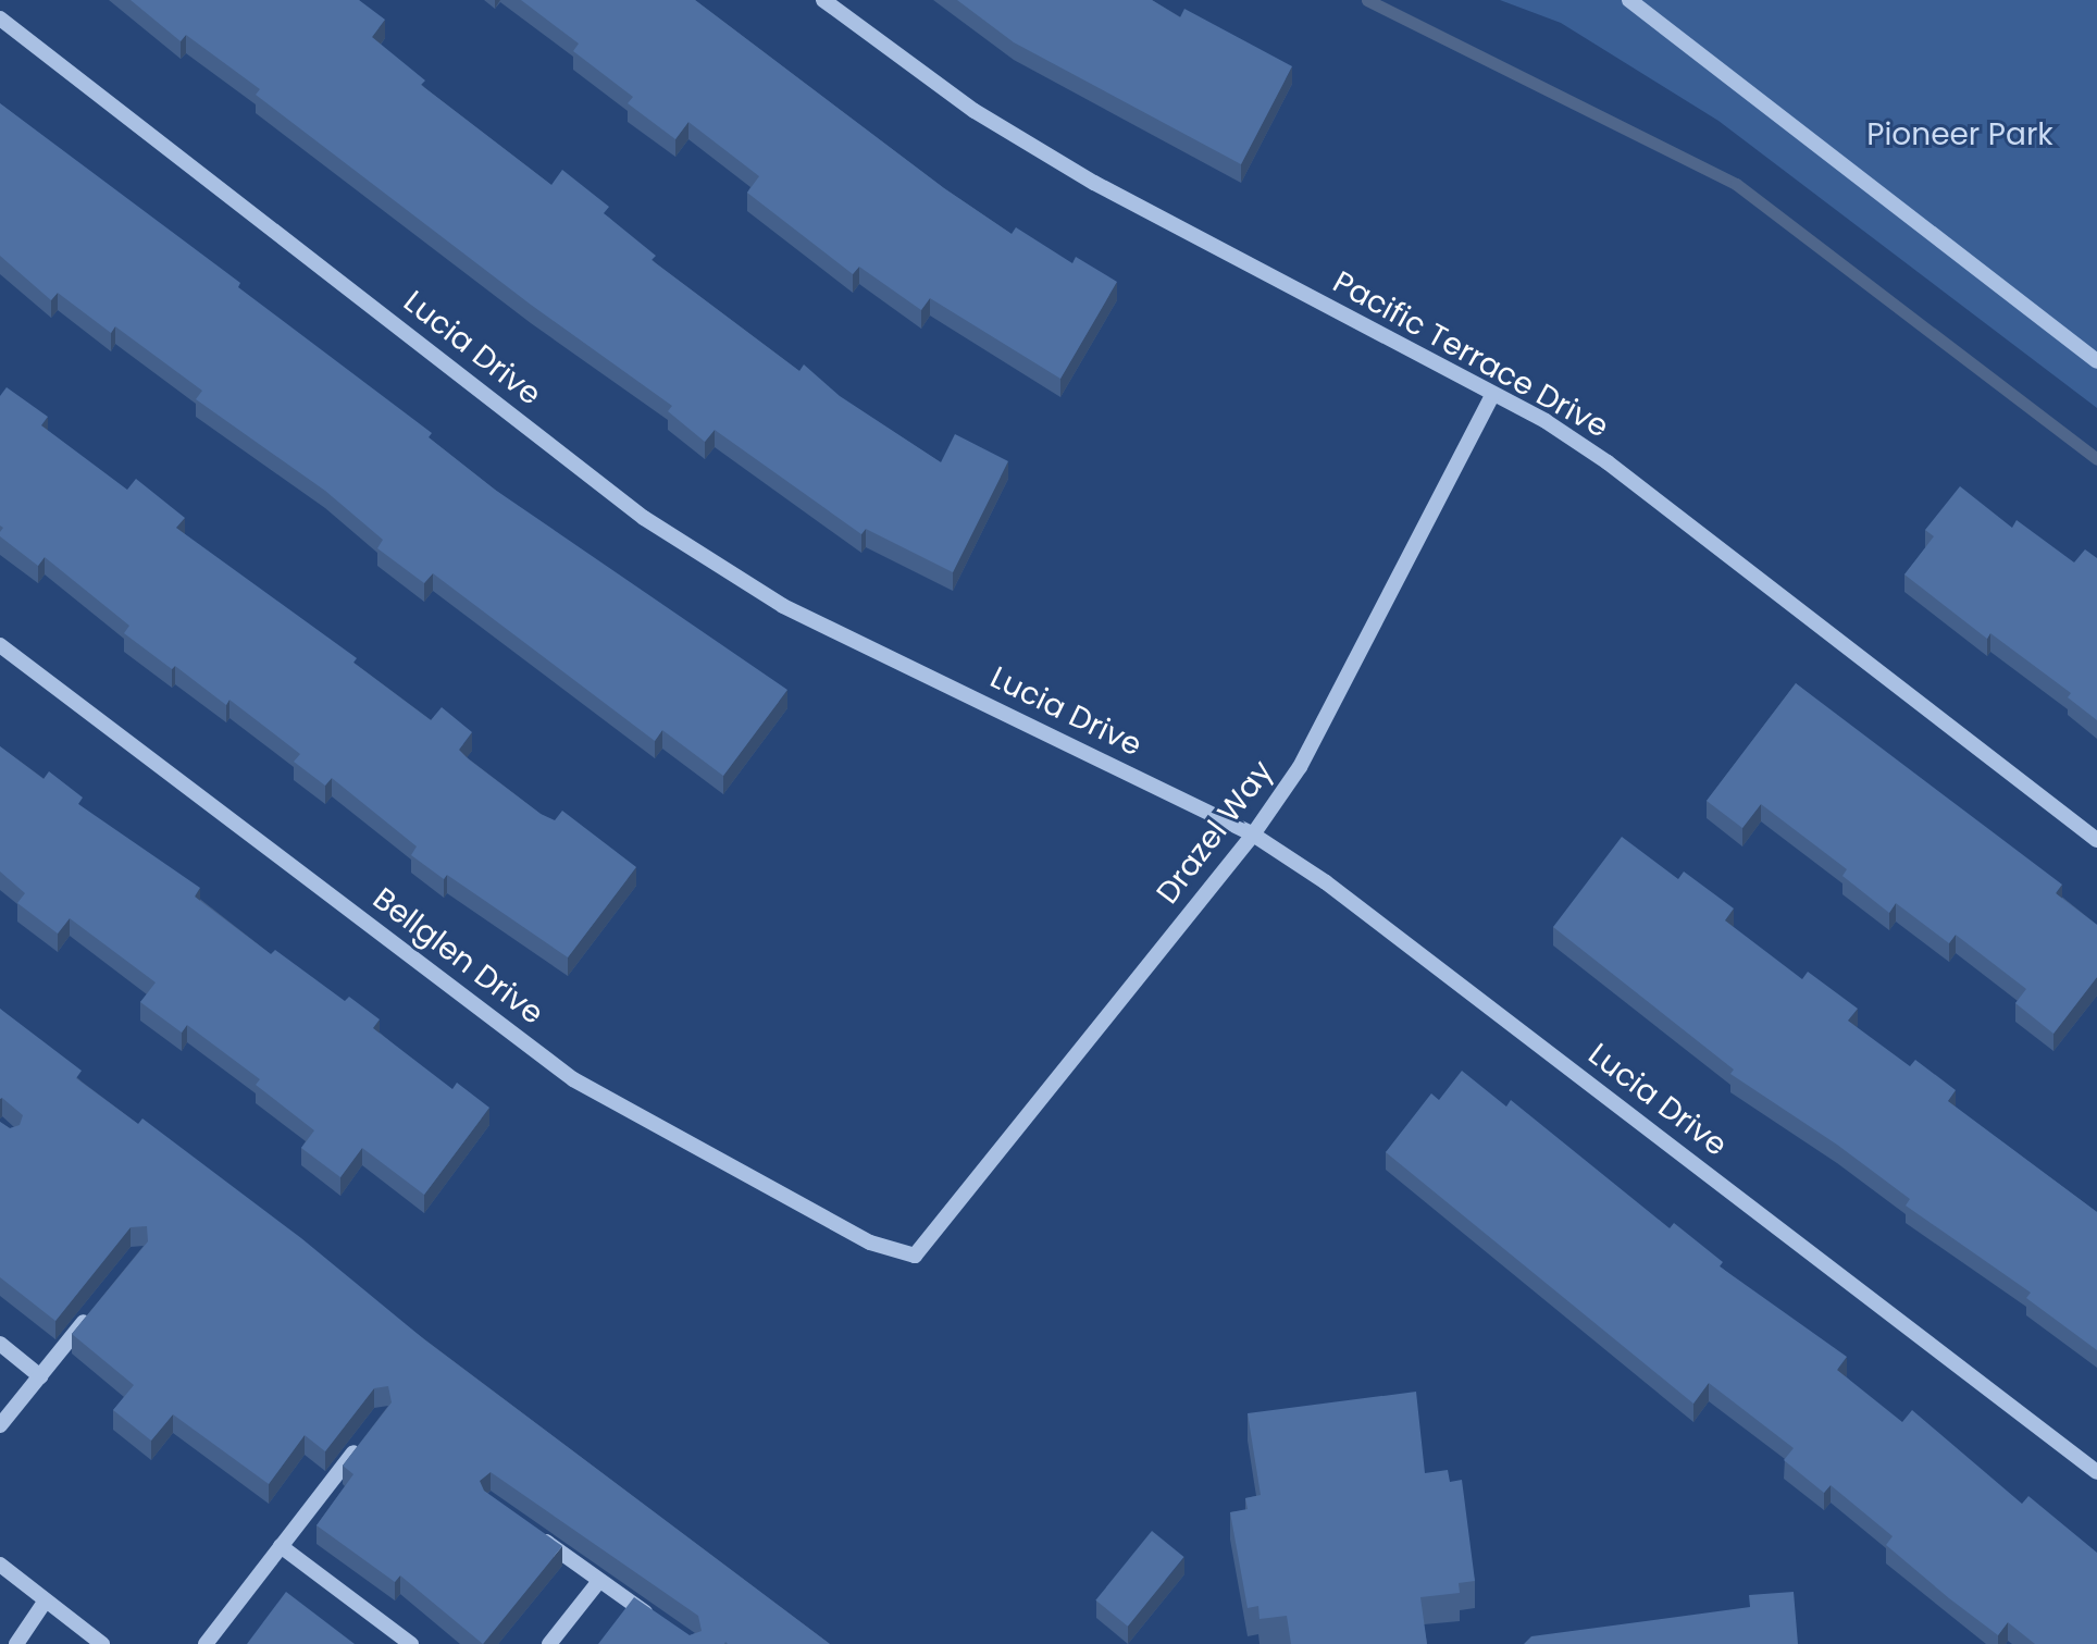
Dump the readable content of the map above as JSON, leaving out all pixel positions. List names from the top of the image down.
{
  "streets": {
    "street": [
      "Lucia Drive",
      "Pacific Terrace Drive",
      "Drazel Way",
      "Bellglen Drive"
    ]
  },
  "crossings": [
    ["Lucia Drive", "Drazel Way"],
    ["Pacific Terrace Drive", "Drazel Way"],
    ["Drazel Way", "Bellglen Drive"]
  ],
  "parks": ["Pioneer Park"]
}
